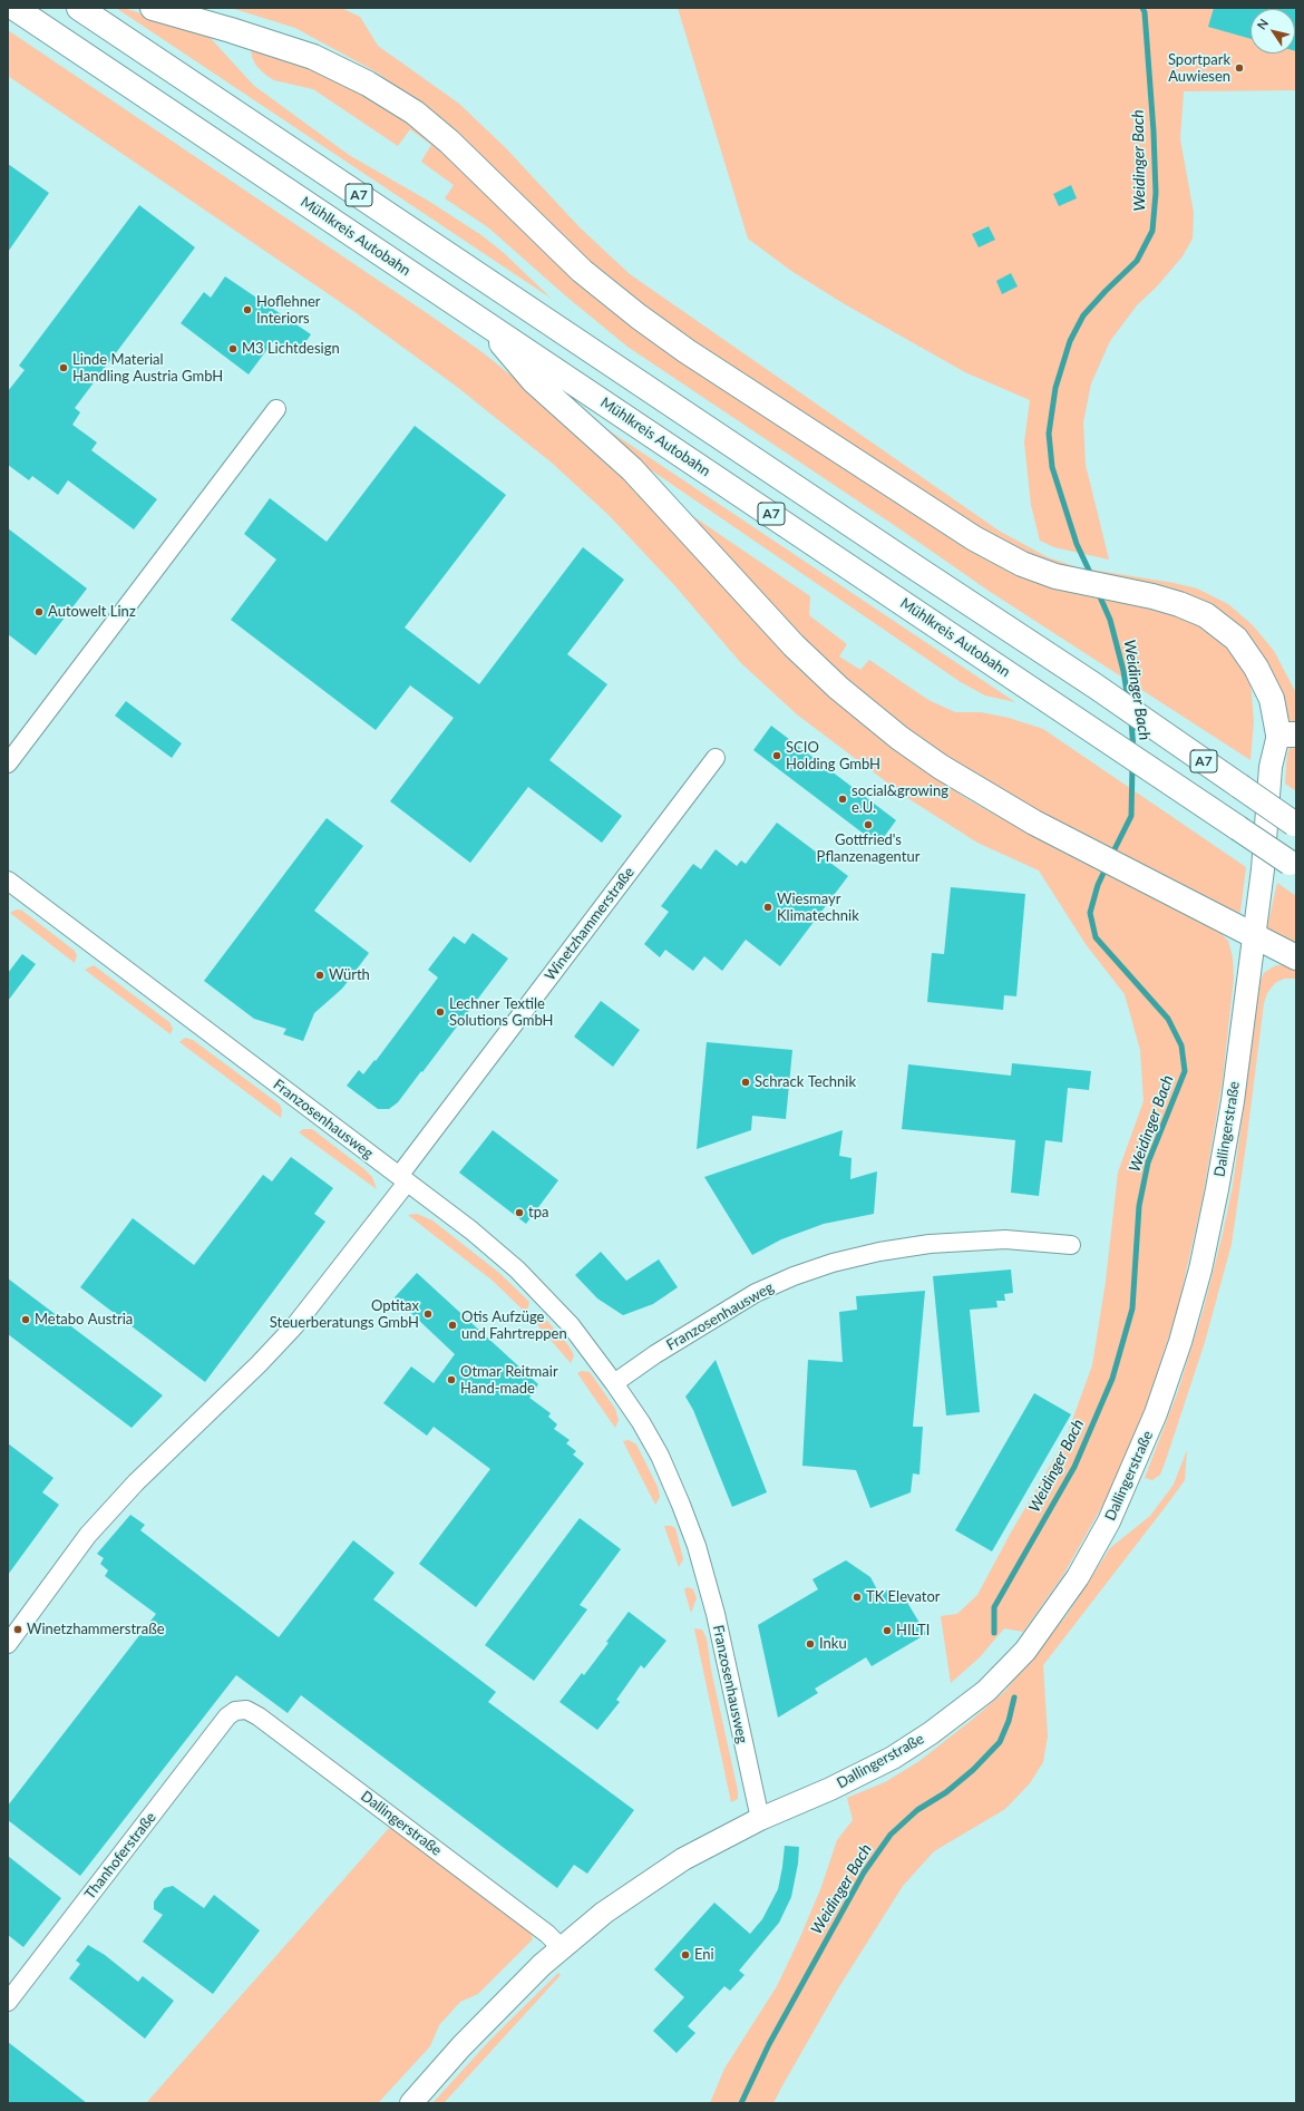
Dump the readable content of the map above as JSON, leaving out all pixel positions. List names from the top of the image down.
{
  "streets": {
    "highway": ["A7", "Mühlkreis Autobahn"],
    "street": [
      "Winetzhammerstraße",
      "Franzosenhausweg",
      "Dallingerstraße",
      "Thanhoferstraße"
    ]
  },
  "crossings": [
    ["Winetzhammerstraße", "Franzosenhausweg"],
    ["Franzosenhausweg", "Dallingerstraße"],
    ["Dallingerstraße", "Thanhoferstraße"]
  ],
  "water": ["Weidinger Bach"],
  "places": [
    "Sportpark Auwiesen",
    "Hoflehner Interiors",
    "M3 Lichtdesign",
    "Linde Material Handling Austria GmbH",
    "Autowelt Linz",
    "SCIO Holding GmbH",
    "social&growing e.U.",
    "Gottfried's Pflanzenagentur",
    "Wiesmayr Klimatechnik",
    "Würth",
    "Lechner Textile Solutions GmbH",
    "Schrack Technik",
    "tpa",
    "Optitax Steuerberatungs GmbH",
    "Metabo Austria",
    "Otis Aufzüge und Fahrtreppen",
    "Otmar Reitmair Hand-made",
    "TK Elevator",
    "Winetzhammerstraße",
    "HILTI",
    "Inku",
    "Eni"
  ],
  "north": "top left"
}
